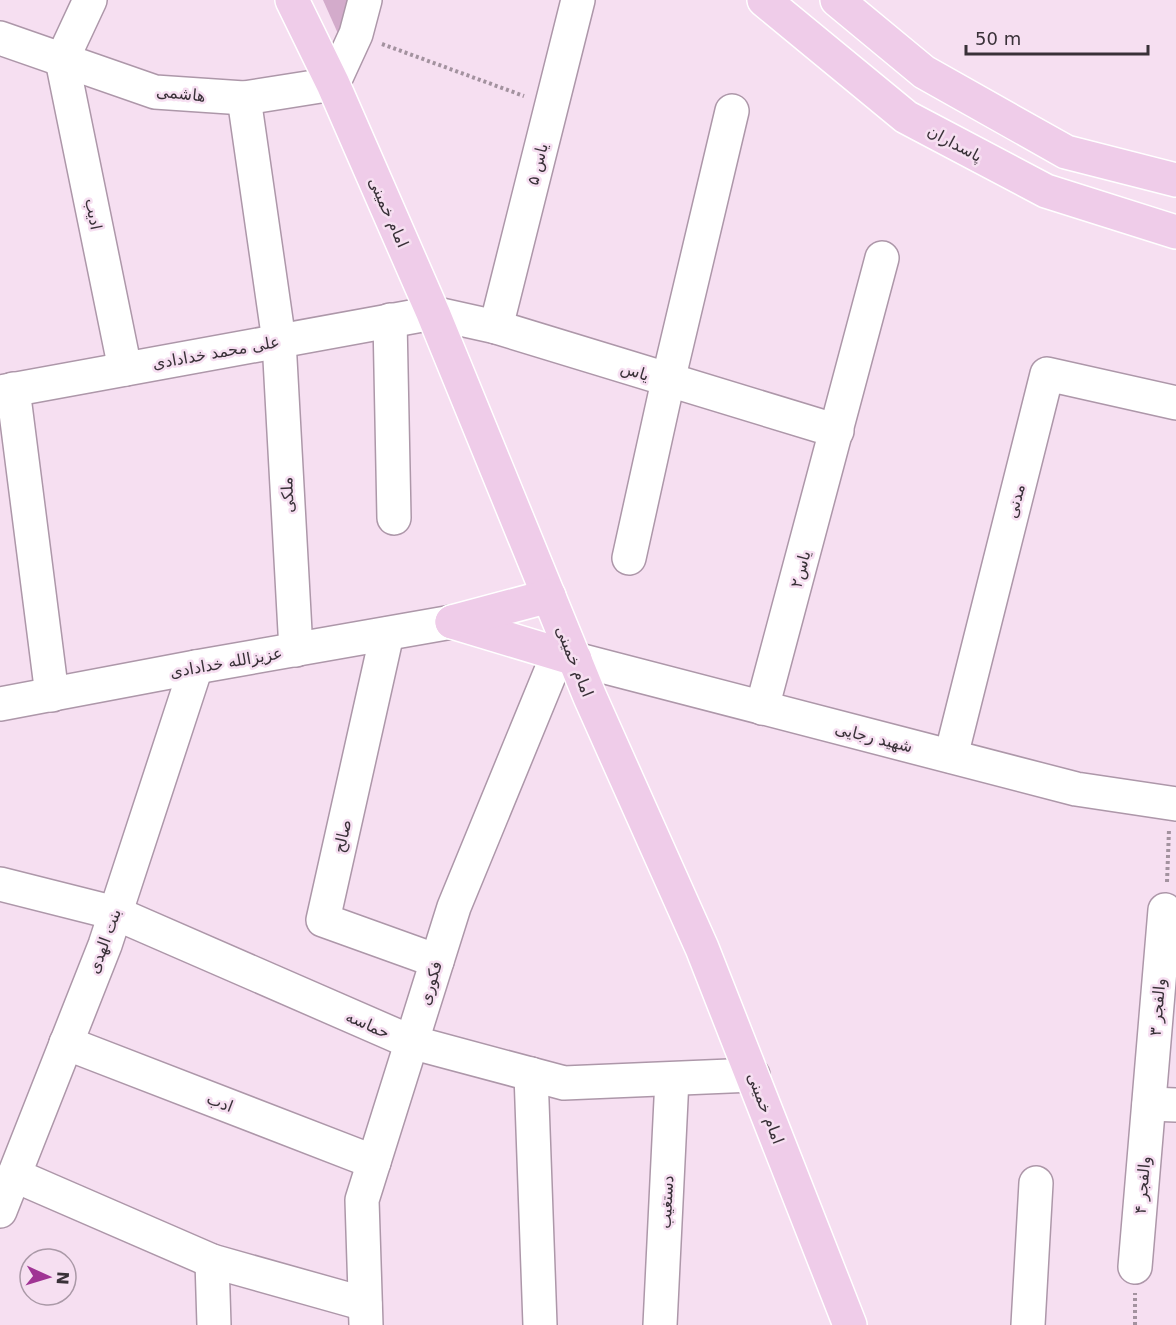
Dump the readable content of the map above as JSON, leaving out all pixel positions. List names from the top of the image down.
{
  "streets": {
    "main road": ["پاسداران", "امام خمینی"],
    "street": [
      "هاشمی",
      "یاس ۵",
      "ادیب",
      "علی محمد خدادادی",
      "یاس",
      "ملکی",
      "مدنی",
      "یاس۲",
      "عزیزالله خدادادی",
      "شهید رجایی",
      "صالح",
      "بنت الهدی",
      "فکوری",
      "والفجر ۳",
      "حماسه",
      "ادب",
      "والفجر ۴",
      "دستغیب"
    ]
  },
  "crossings": [
    ["هاشمی", "امام خمینی"],
    ["هاشمی", "ادیب"],
    ["هاشمی", "ملکی"],
    ["یاس ۵", "یاس"],
    ["امام خمینی", "علی محمد خدادادی"],
    ["امام خمینی", "یاس"],
    ["امام خمینی", "شهید رجایی"],
    ["امام خمینی", "فکوری"],
    ["امام خمینی", "حماسه"],
    ["ادیب", "علی محمد خدادادی"],
    ["علی محمد خدادادی", "یاس"],
    ["علی محمد خدادادی", "ملکی"],
    ["یاس", "یاس۲"],
    ["ملکی", "عزیزالله خدادادی"],
    ["مدنی", "شهید رجایی"],
    ["یاس۲", "شهید رجایی"],
    ["عزیزالله خدادادی", "صالح"],
    ["عزیزالله خدادادی", "بنت الهدی"],
    ["شهید رجایی", "فکوری"],
    ["صالح", "فکوری"],
    ["بنت الهدی", "حماسه"],
    ["بنت الهدی", "ادب"],
    ["فکوری", "حماسه"],
    ["فکوری", "ادب"],
    ["والفجر ۳", "والفجر ۴"],
    ["حماسه", "دستغیب"]
  ],
  "scale_bar": "50 m",
  "north": "right"
}
